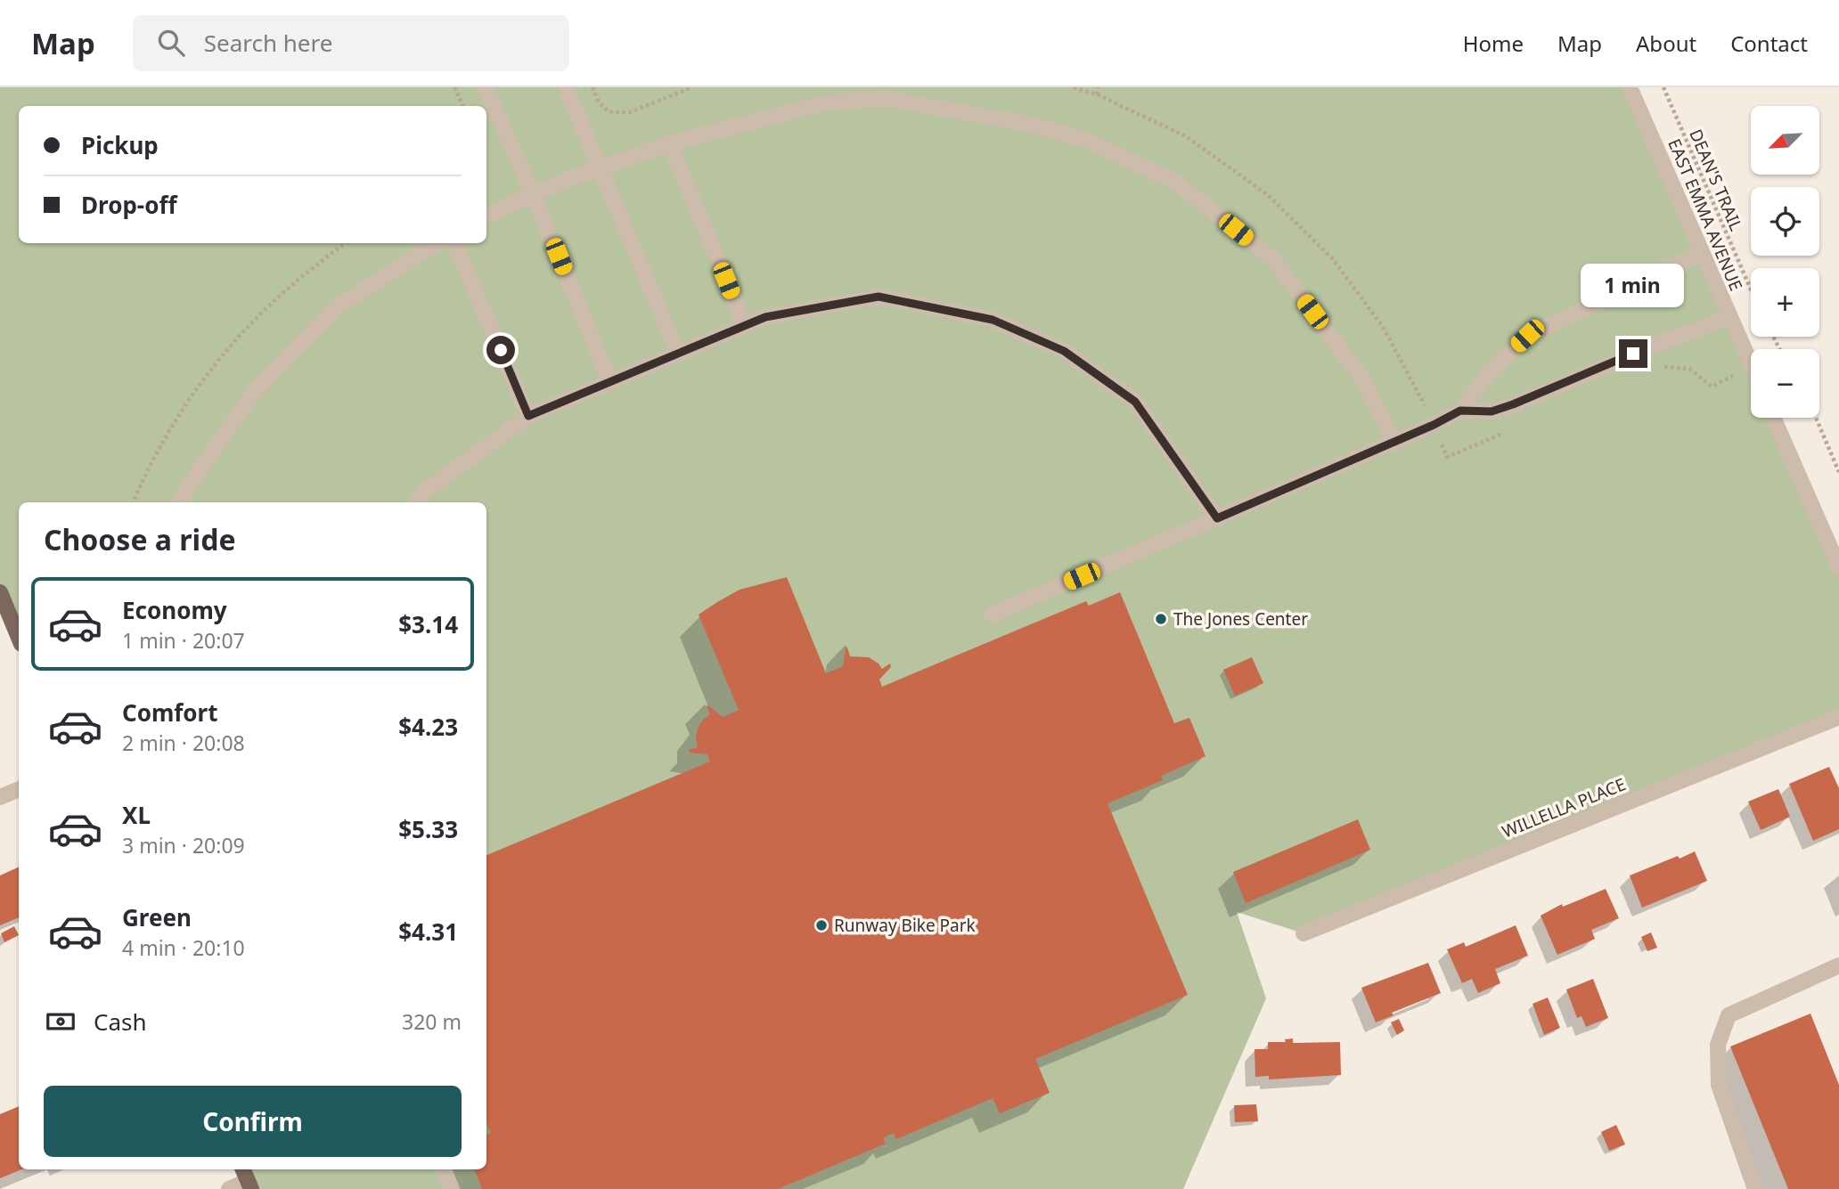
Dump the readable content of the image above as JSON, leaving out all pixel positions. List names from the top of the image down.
{
  "streets": {
    "street": ["EAST EMMA AVENUE", "WILLELLA PLACE"],
    "path": ["DEAN'S TRAIL"]
  },
  "places": ["The Jones Center", "Runway Bike Park"],
  "north": "bottom left",
  "page": {
    "header": "Map",
    "search": "Search here",
    "nav": [
      "Home",
      "Map",
      "About",
      "Contact"
    ],
    "map_buttons": ["+", "−"],
    "banner": ["Pickup", "Drop-off"],
    "bubble": "1 min",
    "heading": "Choose a ride",
    "list": [
      {
        "name": "Economy",
        "note": "1 min · 20:07",
        "value": "$3.14"
      },
      {
        "name": "Comfort",
        "note": "2 min · 20:08",
        "value": "$4.23"
      },
      {
        "name": "XL",
        "note": "3 min · 20:09",
        "value": "$5.33"
      },
      {
        "name": "Green",
        "note": "4 min · 20:10",
        "value": "$4.31"
      }
    ],
    "pay": ["Cash", "320 m"],
    "buttons": "Confirm"
  }
}
